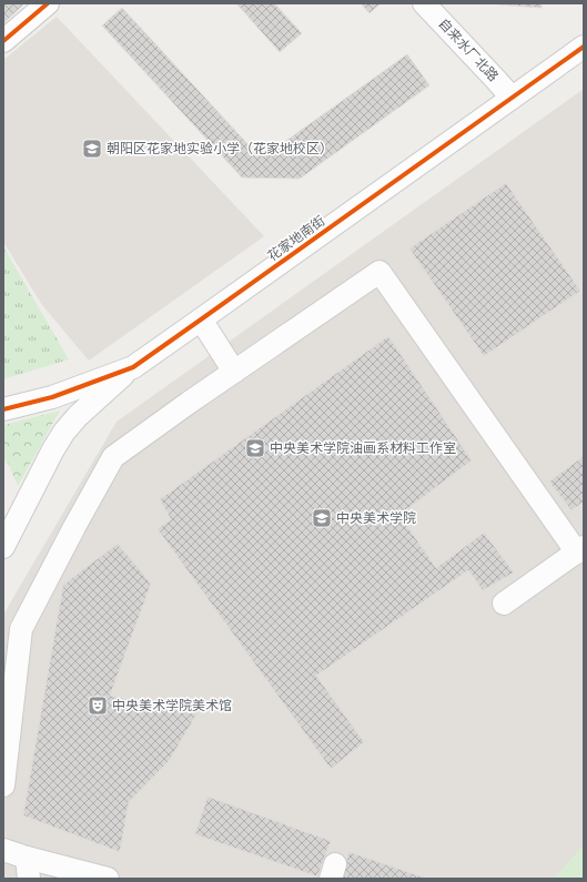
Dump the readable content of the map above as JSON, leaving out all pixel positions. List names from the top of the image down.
{
  "streets": {
    "street": ["自来水厂北路", "花家地南街"]
  },
  "crossings": [
    ["自来水厂北路", "花家地南街"]
  ],
  "places": {
    "school or university": ["朝阳区花家地实验小学（花家地校区）", "中央美术学院油画系材料工作室", "中央美术学院"],
    "theatre": ["中央美术学院美术馆"]
  }
}
